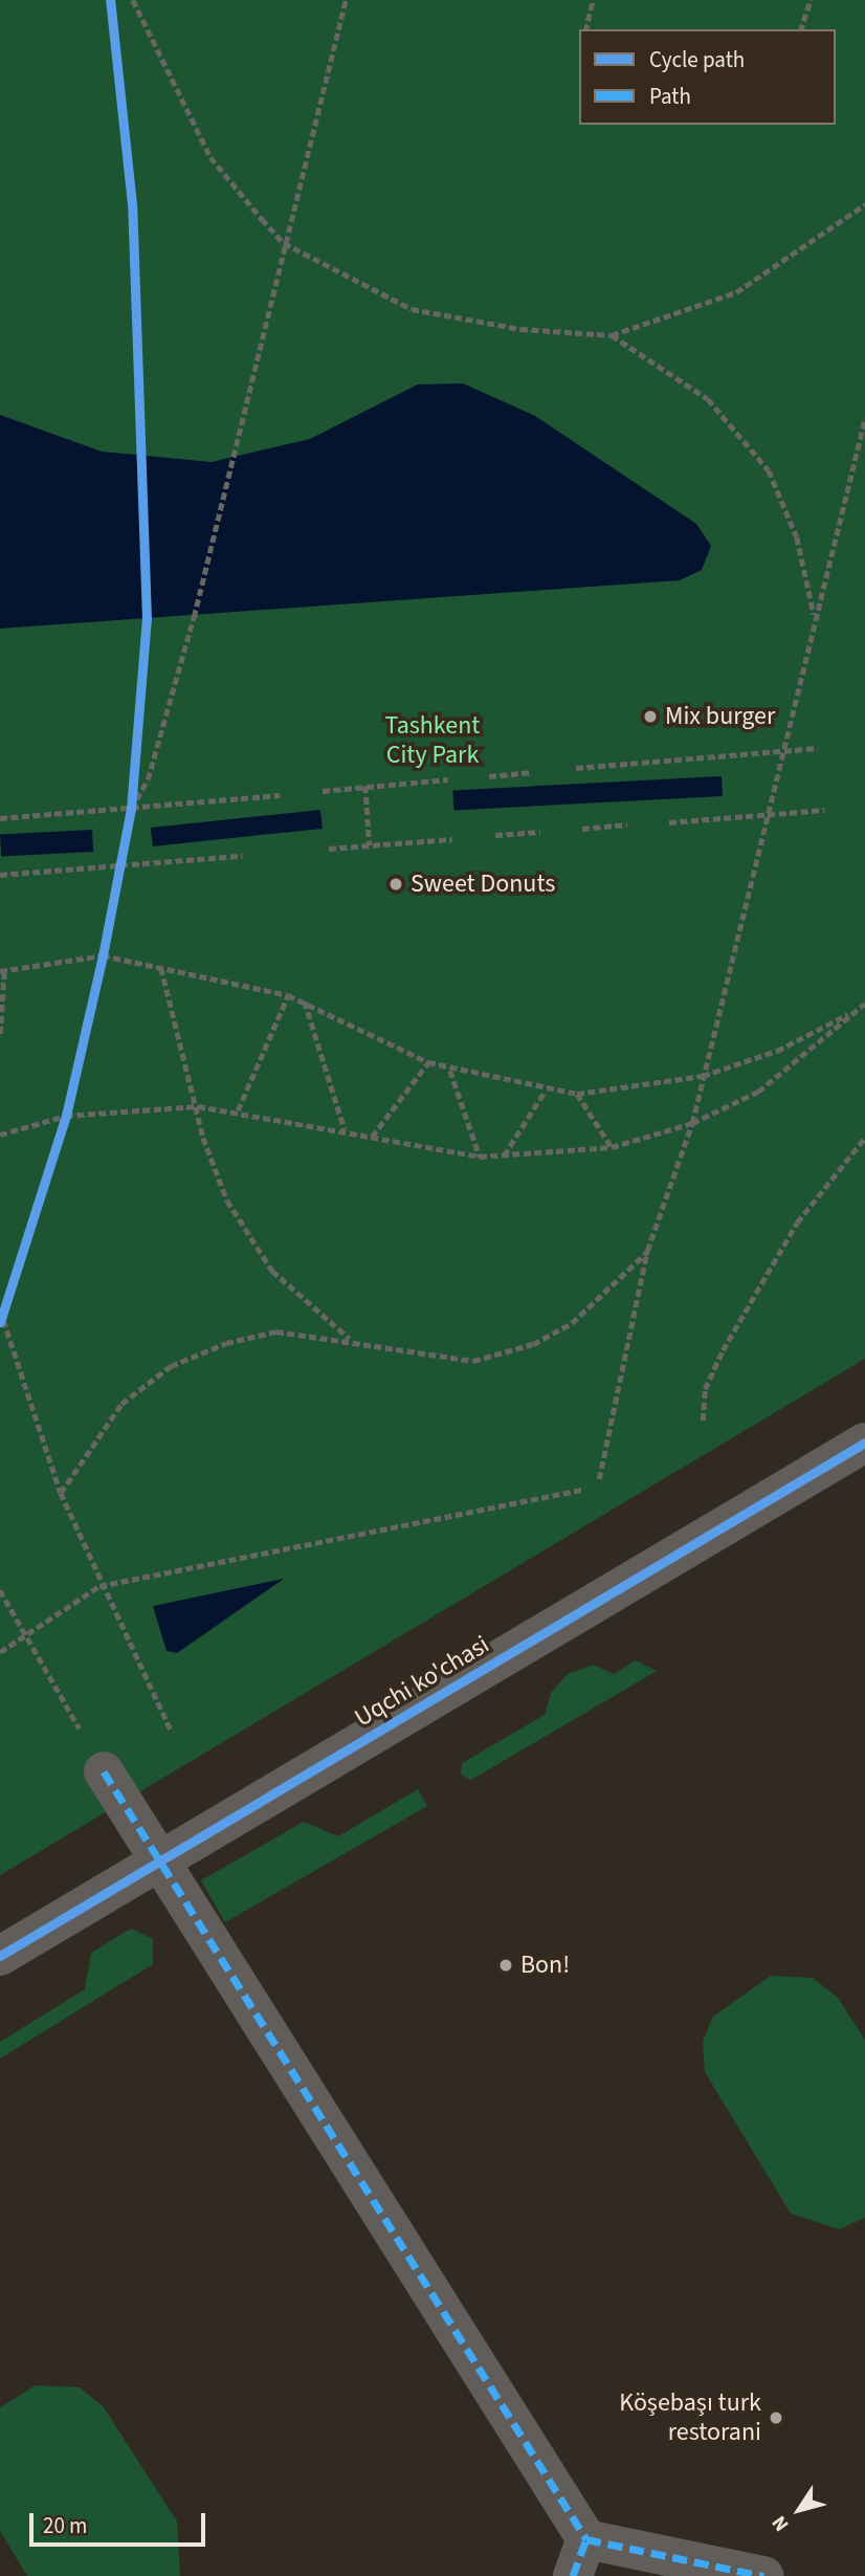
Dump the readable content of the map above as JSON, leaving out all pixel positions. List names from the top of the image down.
{
  "streets": {
    "street": ["Uqchi ko'chasi"]
  },
  "parks": ["Tashkent City Park"],
  "places": [
    "Mix burger",
    "Sweet Donuts",
    "Bon!",
    "Köşebaşı turk restorani"
  ],
  "legend": ["Cycle path", "Path"],
  "scale_bar": "20 m",
  "north": "bottom left"
}
